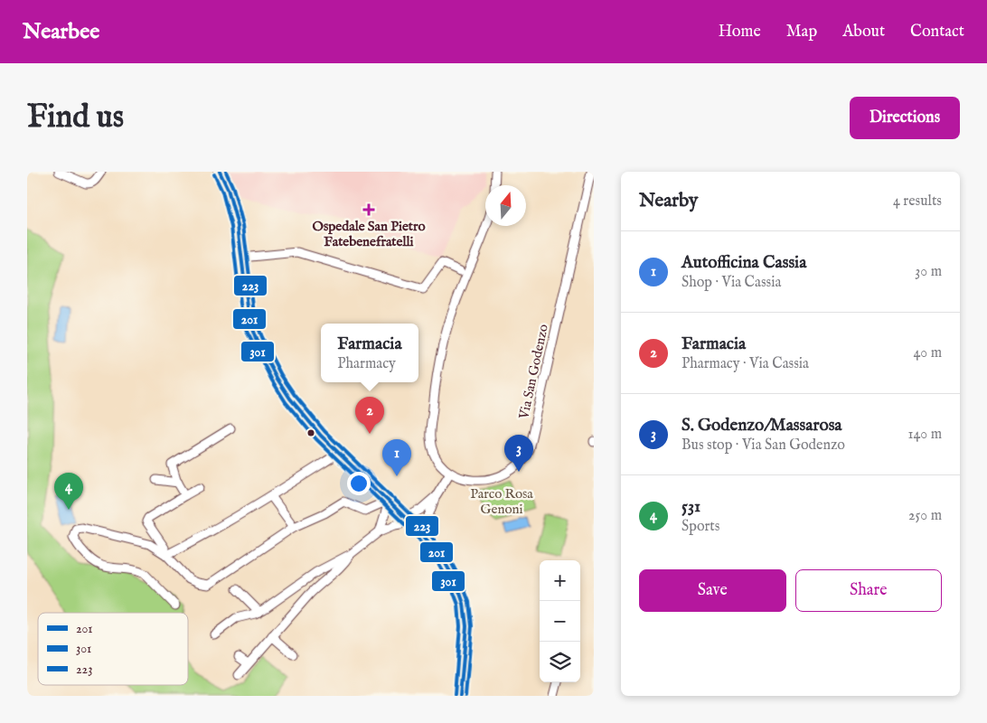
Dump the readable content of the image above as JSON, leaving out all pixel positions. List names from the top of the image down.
{
  "streets": {
    "street": ["Via San Godenzo"]
  },
  "parks": ["Parco Rosa Genoni"],
  "places": {
    "health": ["Ospedale San Pietro Fatebenefratelli"]
  },
  "lines": ["transit line 201", "transit line 223", "transit line 301"],
  "legend": ["201", "301", "223"],
  "north": "top",
  "page": {
    "header": "Nearbee",
    "nav": [
      "Home",
      "Map",
      "About",
      "Contact"
    ],
    "buttons": [
      "Directions",
      ["Save", "Share"]
    ],
    "title": "Find us",
    "heading": ["Nearby", "4 results"],
    "list": [
      {
        "mark": "1",
        "name": "Autofficina Cassia",
        "note": "Shop · Via Cassia",
        "value": "30 m"
      },
      {
        "mark": "2",
        "name": "Farmacia",
        "note": "Pharmacy · Via Cassia",
        "value": "40 m"
      },
      {
        "mark": "3",
        "name": "S. Godenzo/Massarosa",
        "note": "Bus stop · Via San Godenzo",
        "value": "140 m"
      },
      {
        "mark": "4",
        "name": "531",
        "note": "Sports",
        "value": "250 m"
      }
    ],
    "popup": ["Farmacia", "Pharmacy"],
    "pins": [
      "2",
      "3",
      "1",
      "4"
    ],
    "map_buttons": ["+", "−"]
  }
}
